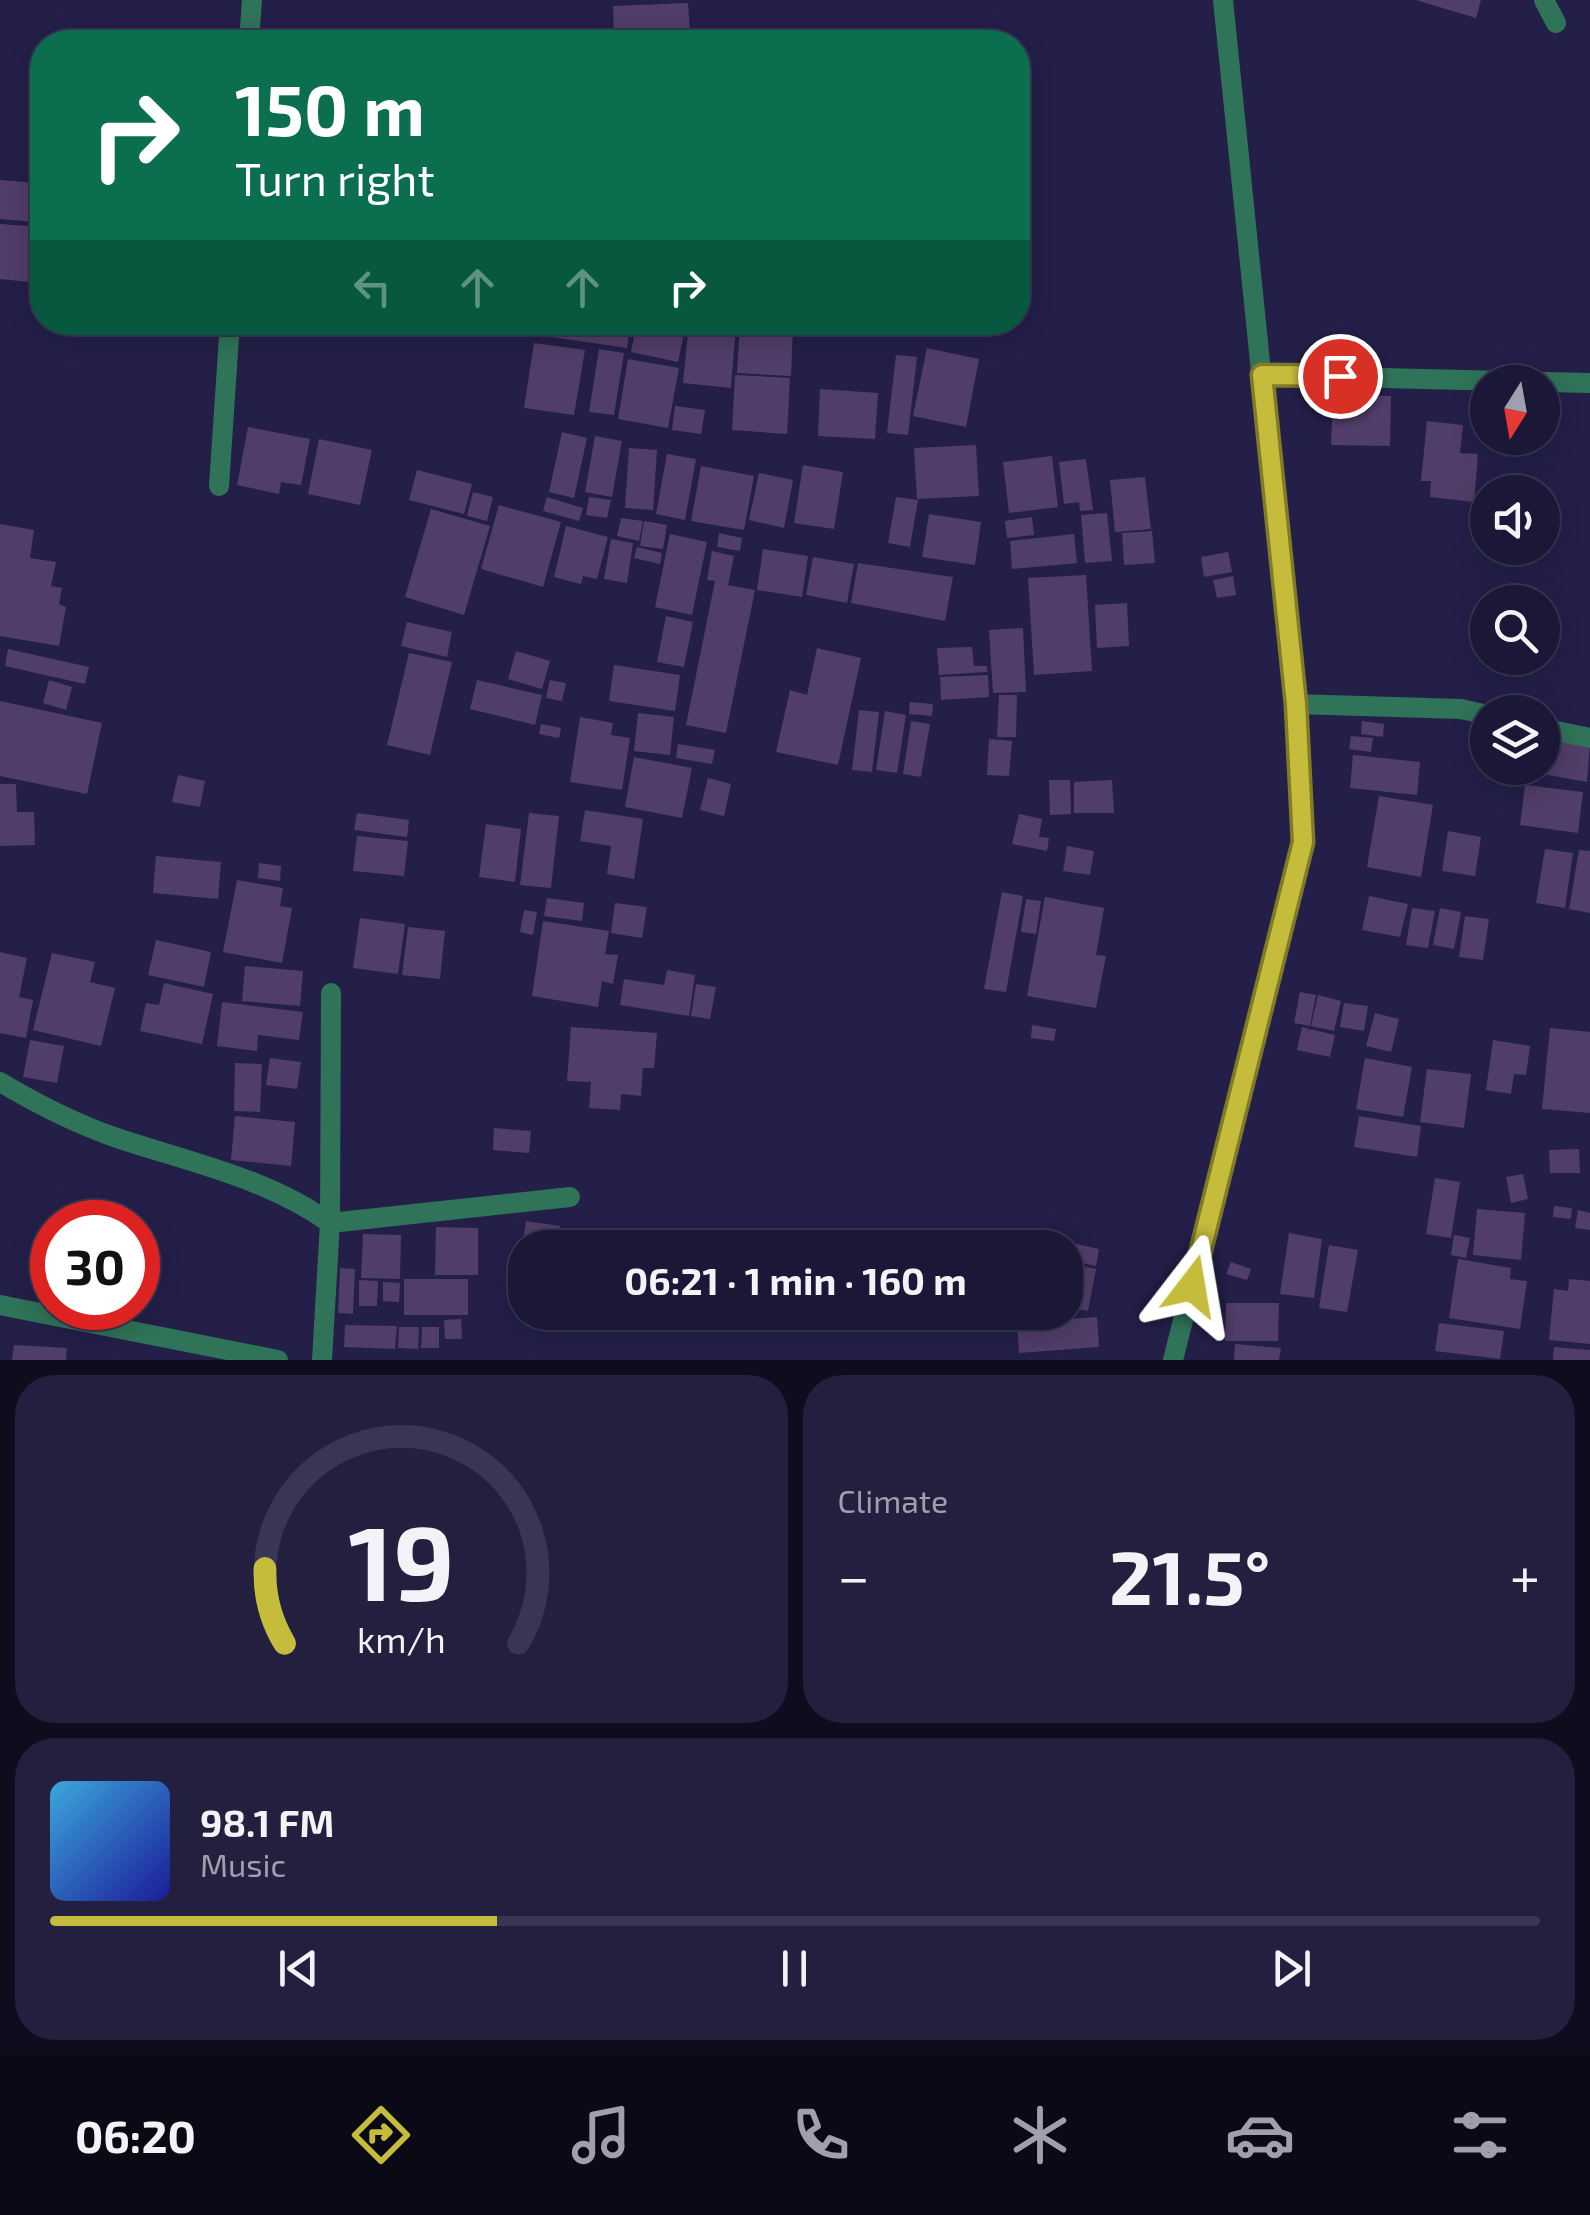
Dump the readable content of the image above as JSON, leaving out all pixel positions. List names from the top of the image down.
{
  "north": "bottom",
  "page": {
    "turn": ["150 m", "Turn right"],
    "limit": "30",
    "trip": "06:21 · 1 min · 160 m",
    "tile": "Climate",
    "heat": ["−", "21.5°", "+"],
    "song": ["98.1 FM", "Music"],
    "tabs": "06:20",
    "gauge": ["19", "km/h"]
  }
}
